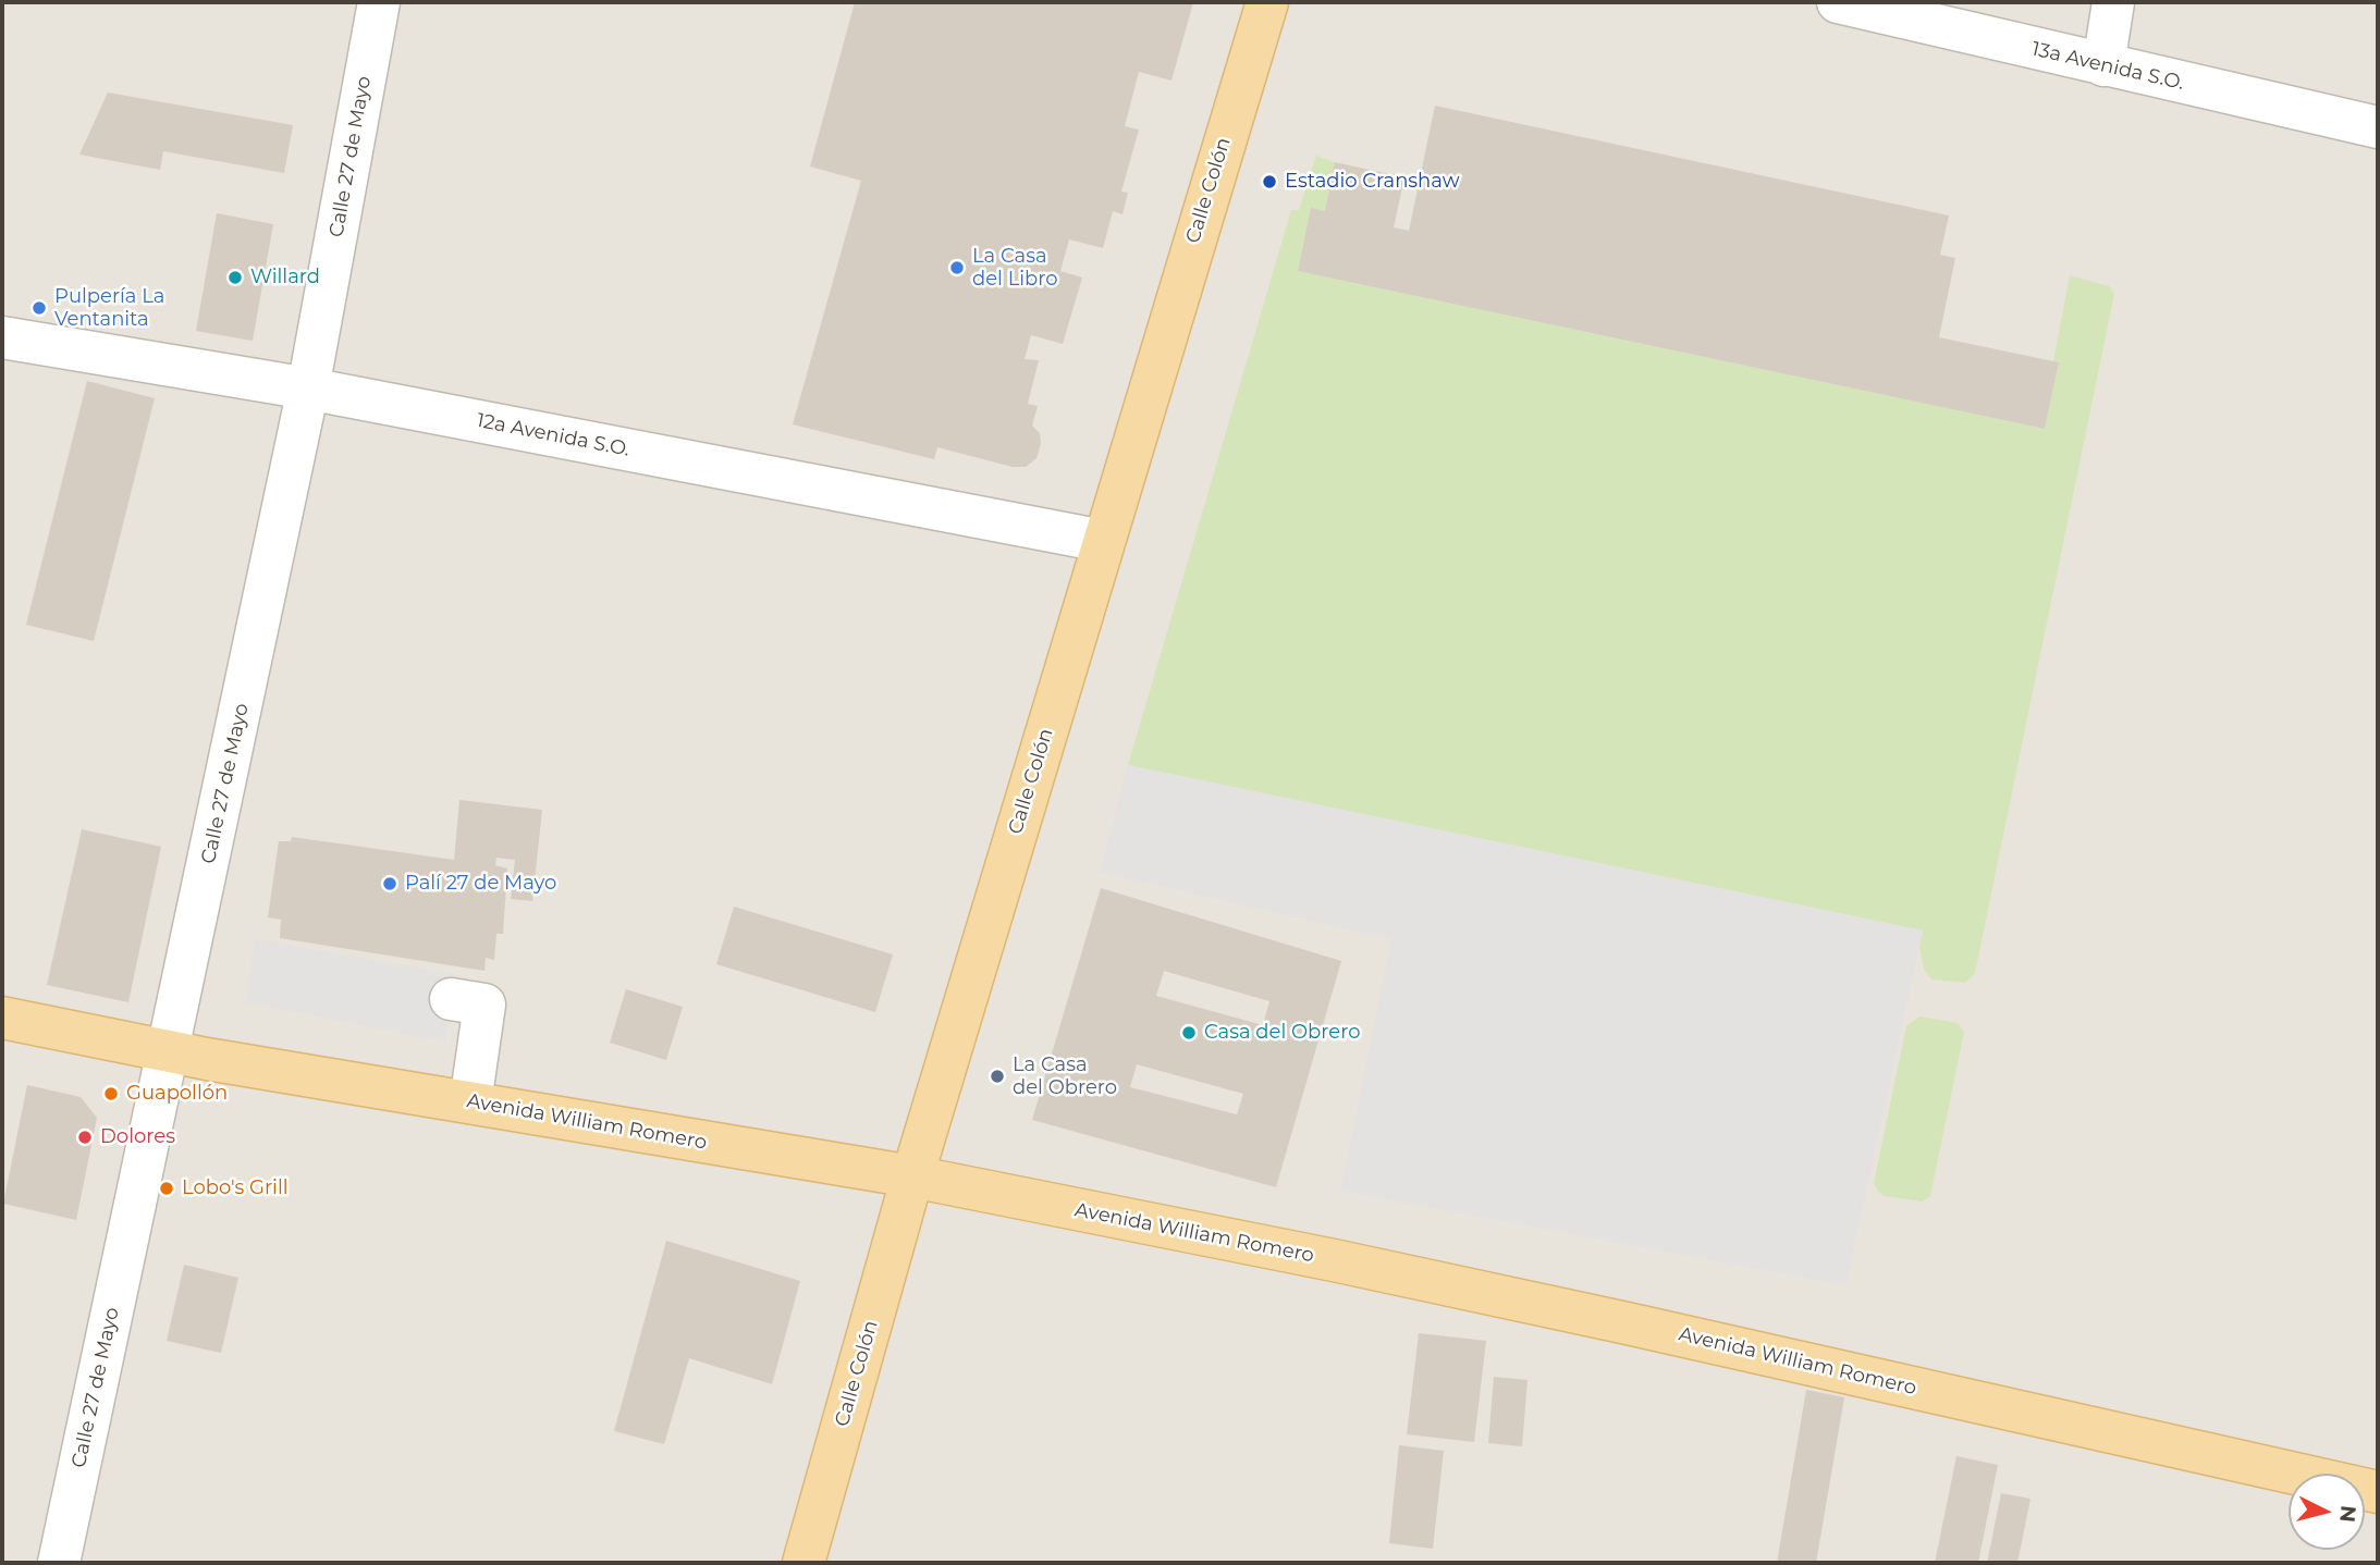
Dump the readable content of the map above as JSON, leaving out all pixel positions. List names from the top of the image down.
{
  "streets": {
    "main road": ["Calle Colón", "Avenida William Romero"],
    "street": ["13a Avenida S.O.", "Calle 27 de Mayo", "12a Avenida S.O."]
  },
  "crossings": [
    ["Calle 27 de Mayo", "12a Avenida S.O."],
    ["Calle 27 de Mayo", "Avenida William Romero"],
    ["Calle Colón", "12a Avenida S.O."],
    ["Calle Colón", "Avenida William Romero"]
  ],
  "places": [
    "Estadio Cranshaw",
    "La Casa del Libro",
    "Willard",
    "Pulpería La Ventanita",
    "Palí 27 de Mayo",
    "Casa del Obrero",
    "La Casa del Obrero",
    "Guapollón",
    "Dolores",
    "Lobo's Grill"
  ],
  "north": "right"
}
